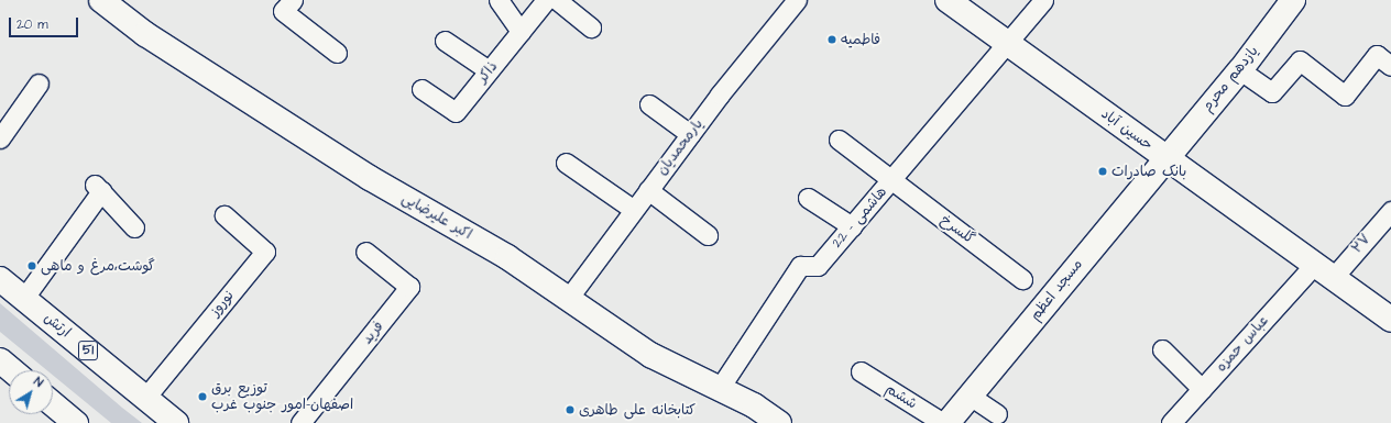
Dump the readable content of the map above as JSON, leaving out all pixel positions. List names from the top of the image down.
{
  "streets": {
    "street": [
      "ذاکر",
      "یازدهم محرم",
      "حسین آباد",
      "یارمحمدیان",
      "اکبر علیرضایی",
      "هاشمی - 22",
      "گلسرخ",
      "۲۷",
      "مسجد اعظم",
      "نوروز",
      "ارتش",
      "فرید",
      "عباس حمزه",
      "51",
      "ششم"
    ]
  },
  "crossings": [
    ["یازدهم محرم", "حسین آباد"],
    ["یازدهم محرم", "مسجد اعظم"],
    ["حسین آباد", "هاشمی - 22"],
    ["حسین آباد", "۲۷"],
    ["حسین آباد", "مسجد اعظم"],
    ["حسین آباد", "عباس حمزه"],
    ["یارمحمدیان", "اکبر علیرضایی"],
    ["اکبر علیرضایی", "هاشمی - 22"],
    ["هاشمی - 22", "گلسرخ"],
    ["۲۷", "عباس حمزه"],
    ["نوروز", "ارتش"]
  ],
  "places": [
    "فاطمیه",
    "بانک صادرات",
    "گوشت،مرغ و ماهی",
    "توزیع برق اصفهان-امور جنوب غرب",
    "کتابخانه علی طاهری"
  ],
  "scale_bar": "20 m",
  "north": "top right"
}
